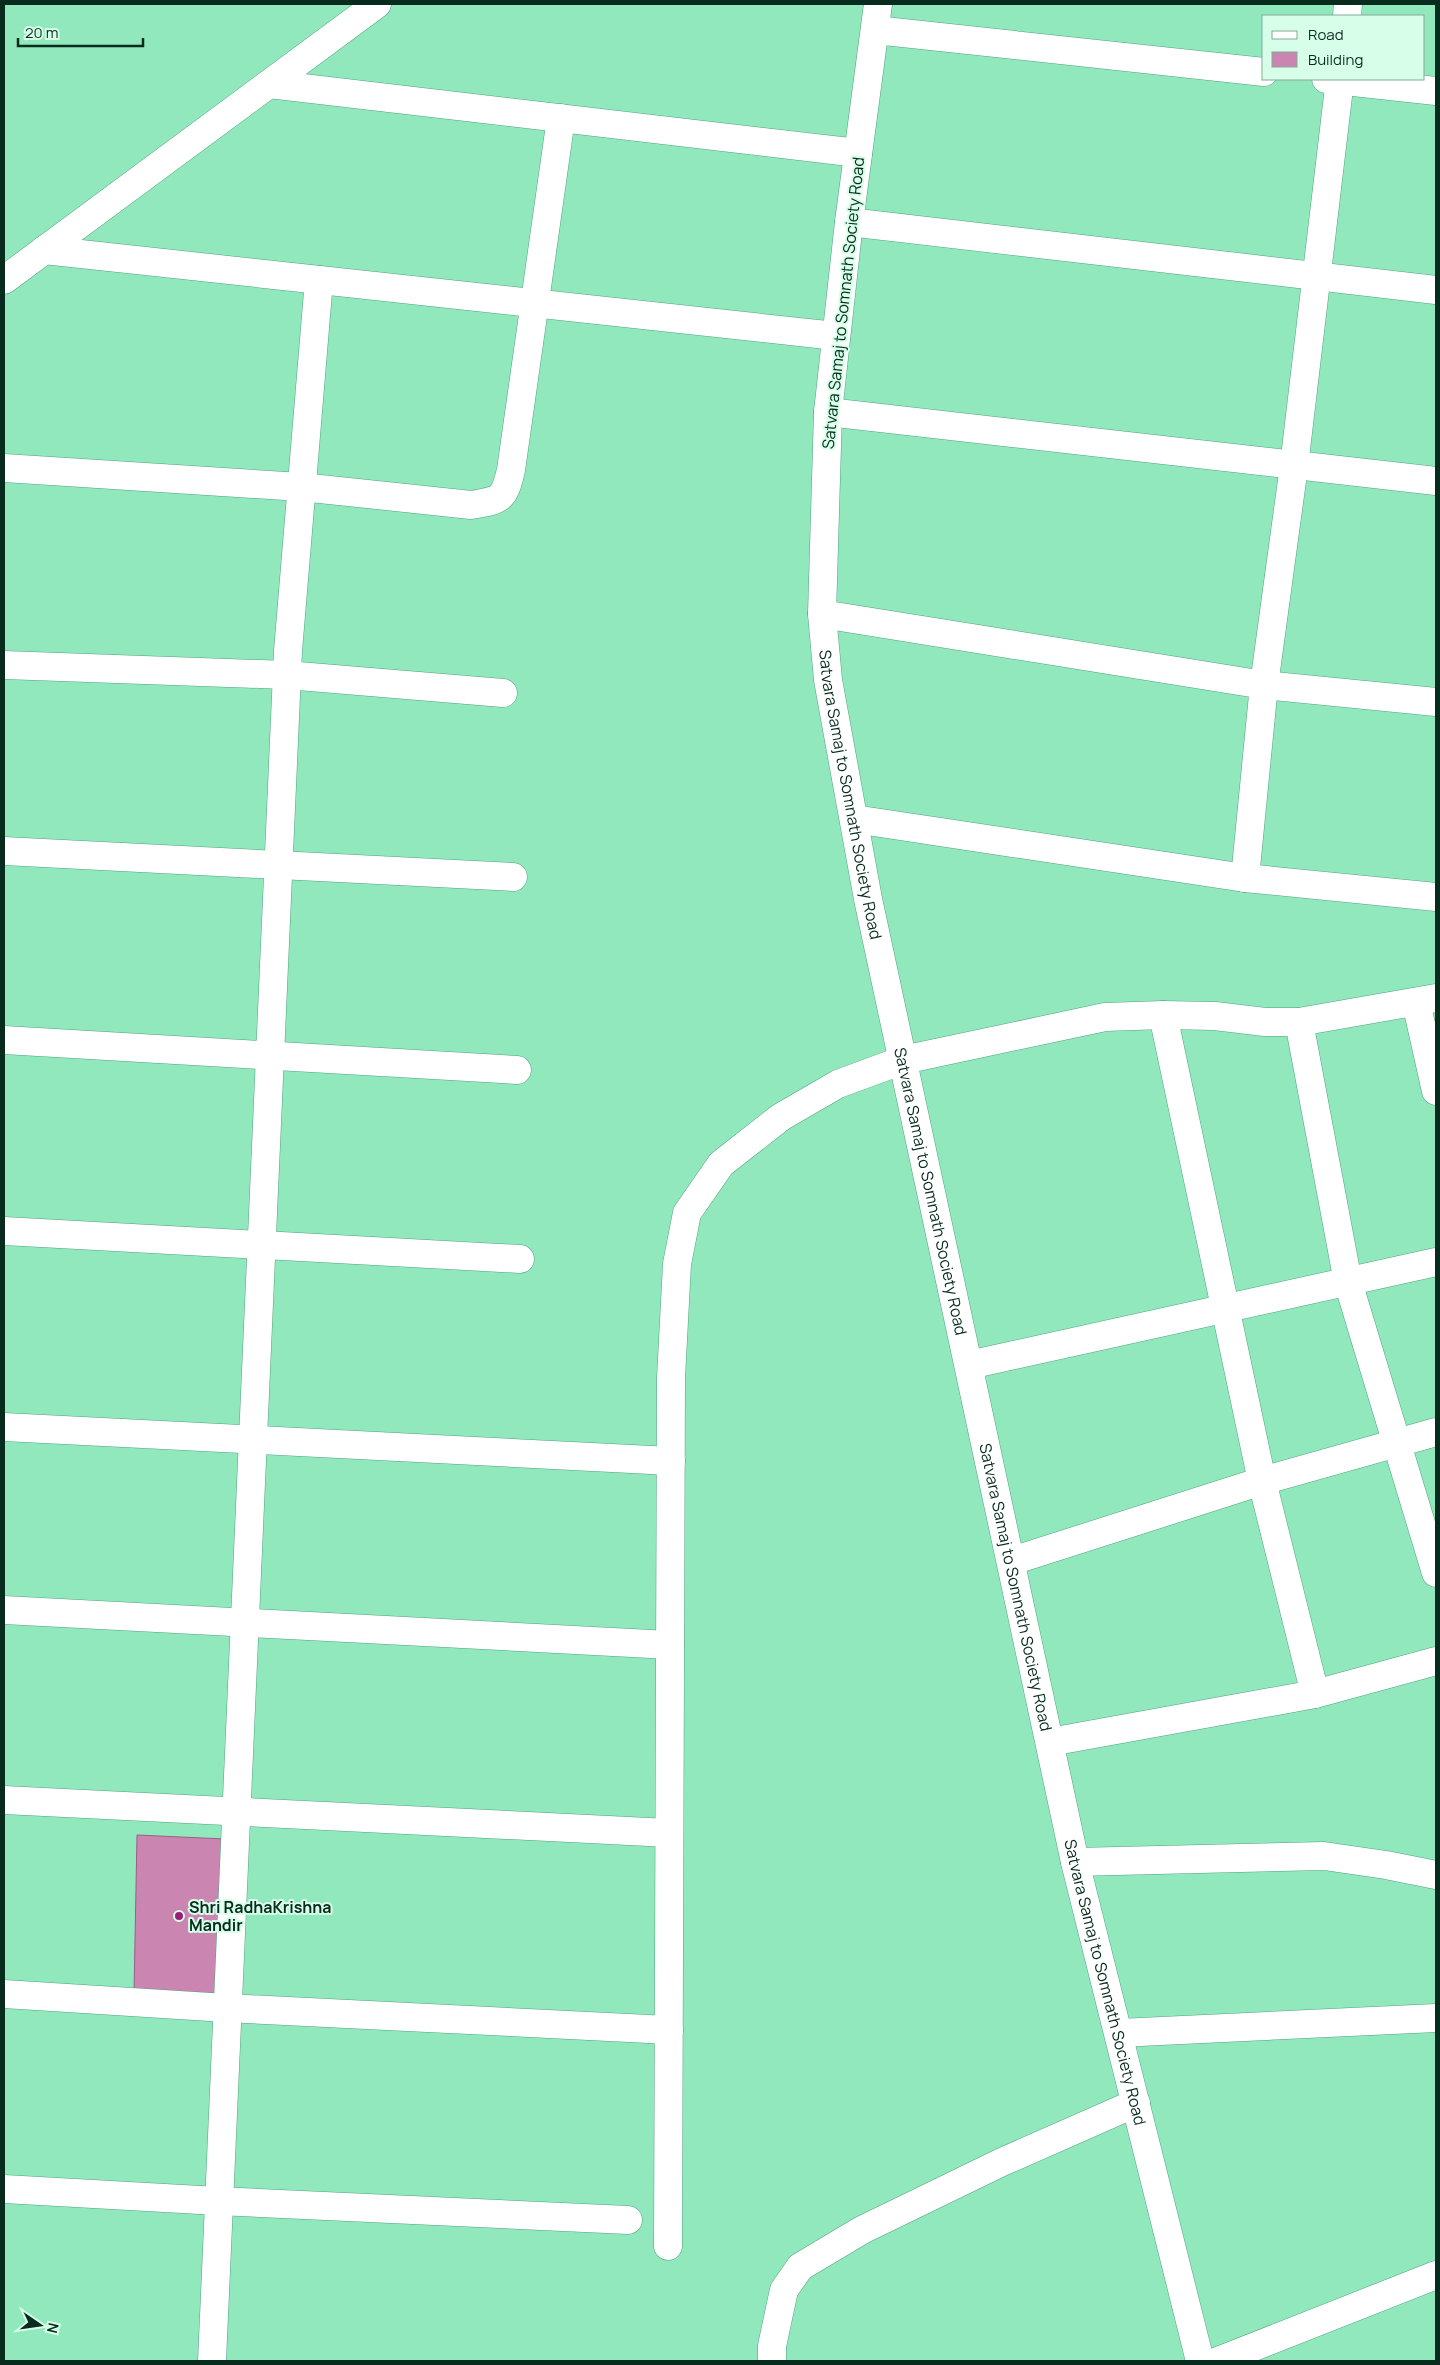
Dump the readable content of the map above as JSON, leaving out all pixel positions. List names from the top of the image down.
{
  "streets": {
    "street": ["Satvara Samaj to Somnath Society Road"]
  },
  "places": ["Shri RadhaKrishna Mandir"],
  "legend": ["Road", "Building"],
  "scale_bar": "20 m",
  "north": "right"
}
